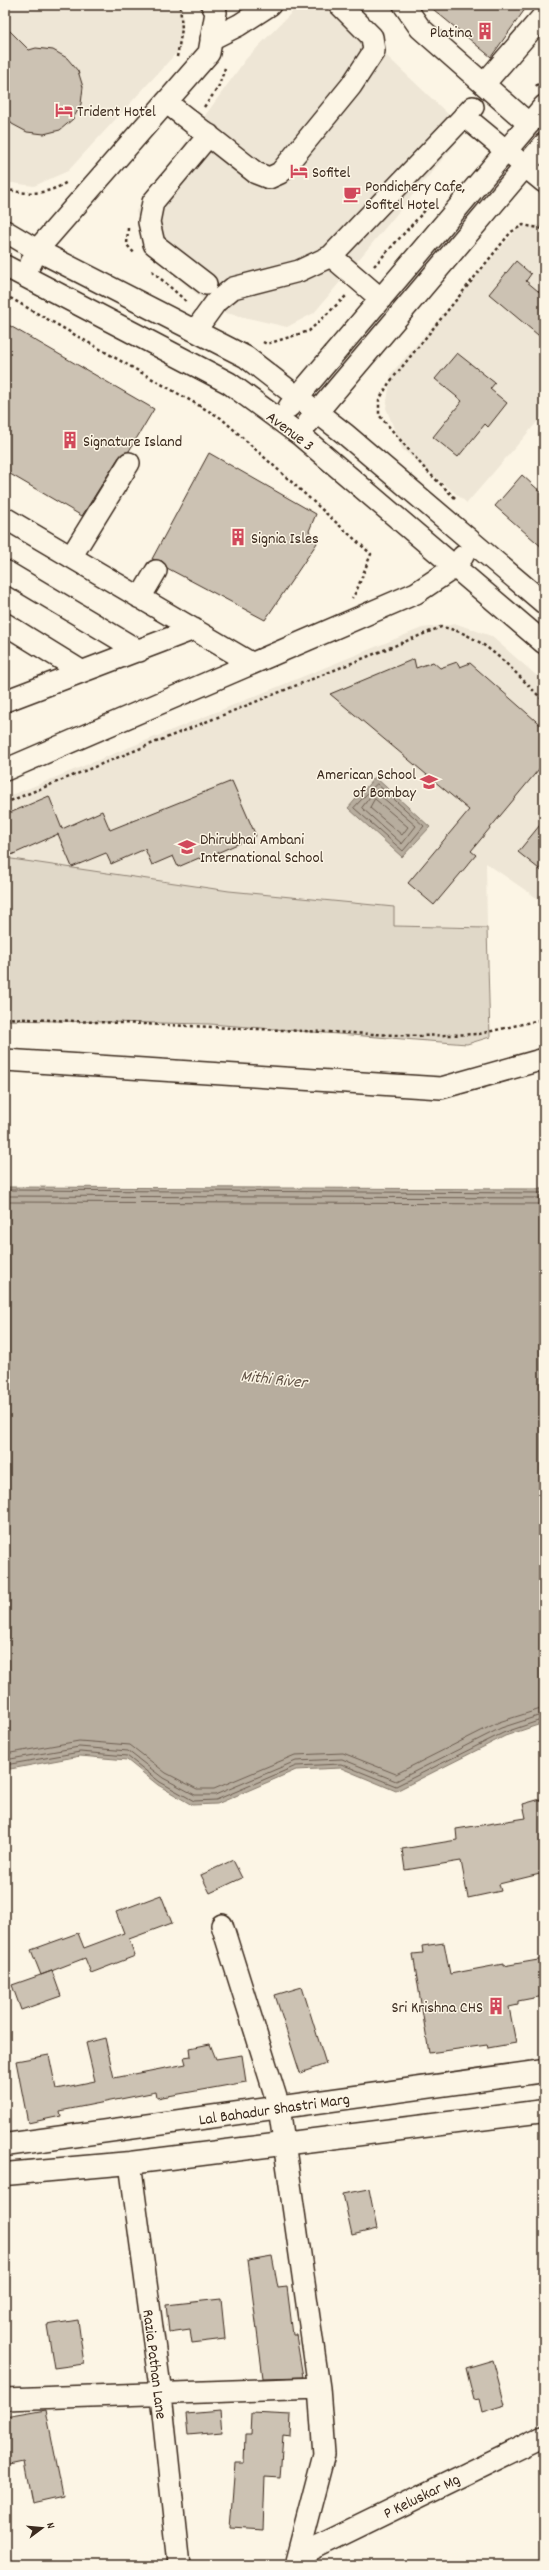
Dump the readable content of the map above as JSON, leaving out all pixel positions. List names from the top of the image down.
{
  "streets": {
    "main road": ["Lal Bahadur Shastri Marg"],
    "street": ["Avenue 3", "Razia Pathan Lane", "P Keluskar Mg"]
  },
  "water": ["Mithi River"],
  "places": {
    "building": [
      "Platina",
      "Signature Island",
      "Signia Isles",
      "Sri Krishna CHS"
    ],
    "hotel": ["Trident Hotel", "Sofitel"],
    "cafe": ["Pondichery Cafe, Sofitel Hotel"],
    "school or university": ["American School of Bombay", "Dhirubhai Ambani International School"]
  },
  "north": "right"
}
